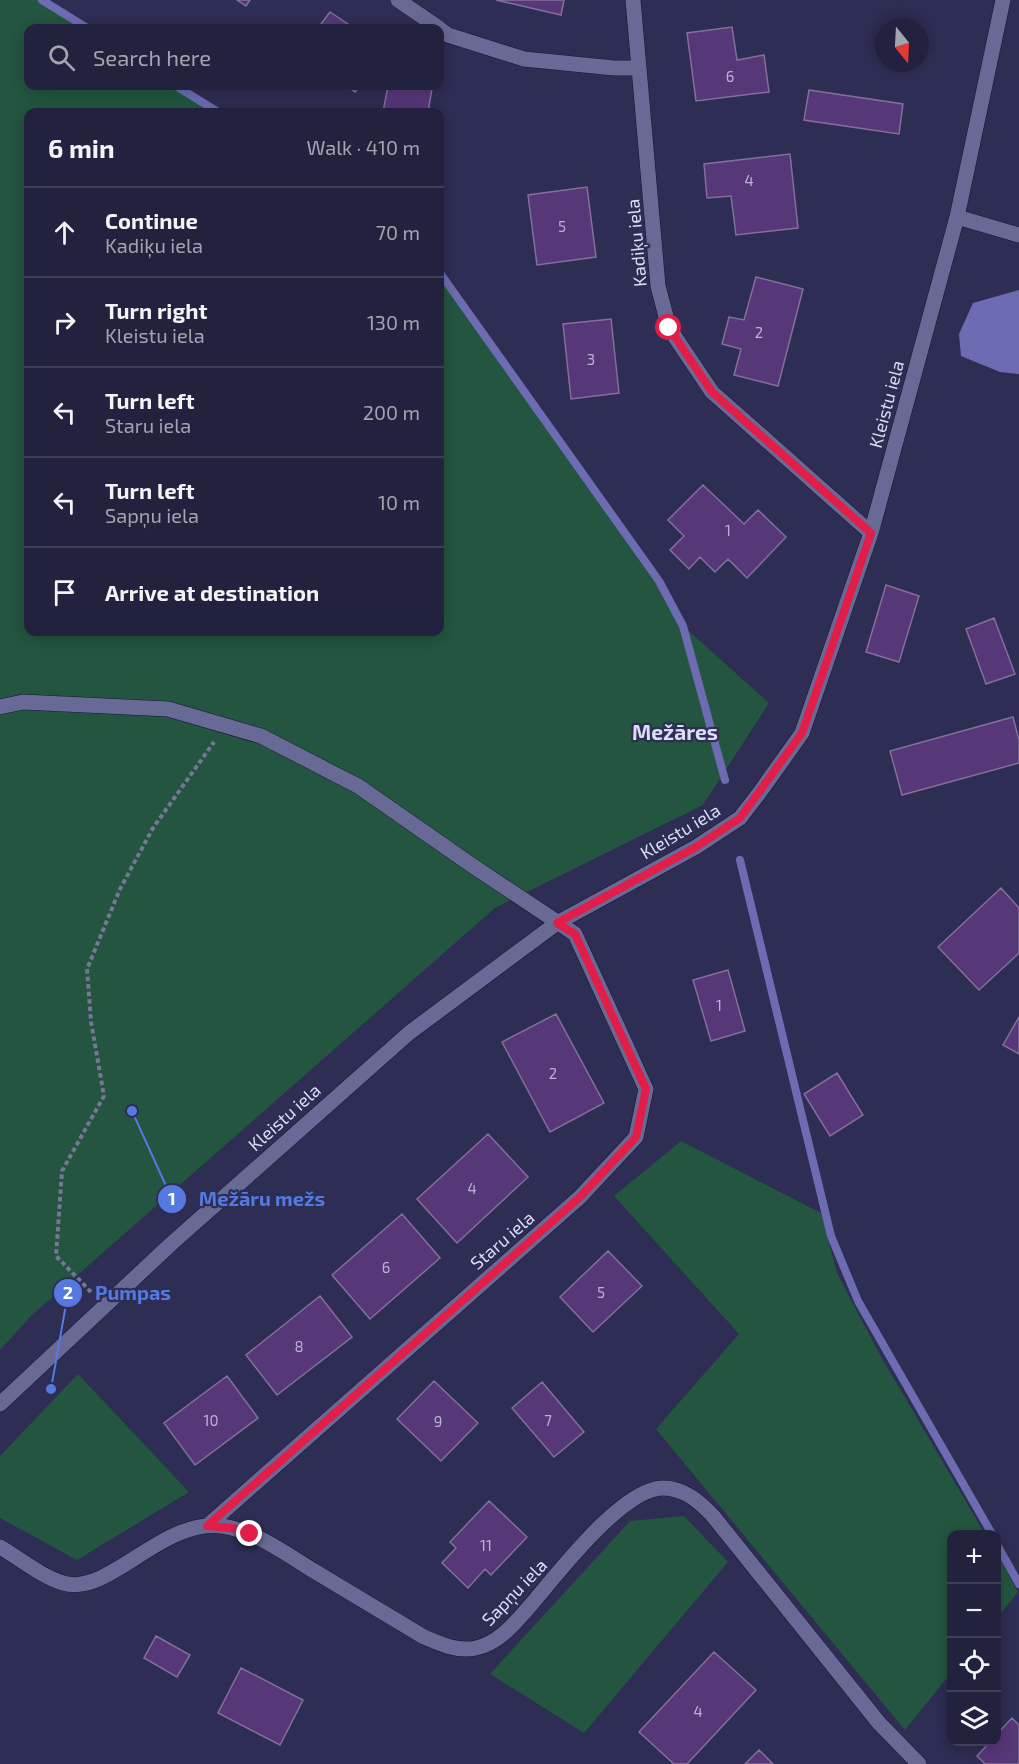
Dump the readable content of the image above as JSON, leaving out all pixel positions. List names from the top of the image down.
{
  "streets": {
    "street": [
      "Kadiķu iela",
      "Kleistu iela",
      "Staru iela",
      "Sapņu iela"
    ]
  },
  "crossings": [
    ["Kadiķu iela", "Kleistu iela"],
    ["Kleistu iela", "Staru iela"],
    ["Staru iela", "Sapņu iela"]
  ],
  "districts": ["Mežāres"],
  "places": ["Mežāru mežs", "Pumpas"],
  "house_numbers": [
    "6",
    "4",
    "5",
    "2",
    "3",
    "1",
    "1",
    "2",
    "4",
    "6",
    "5",
    "8",
    "10",
    "7",
    "9",
    "11",
    "4"
  ],
  "north": "bottom",
  "page": {
    "search": "Search here",
    "heading": ["6 min", "Walk · 410 m"],
    "list": [
      ["Continue", "Kadiķu iela", "70 m"],
      ["Turn right", "Kleistu iela", "130 m"],
      ["Turn left", "Staru iela", "200 m"],
      ["Turn left", "Sapņu iela", "10 m"],
      "Arrive at destination"
    ],
    "map_buttons": ["+", "−"]
  }
}
